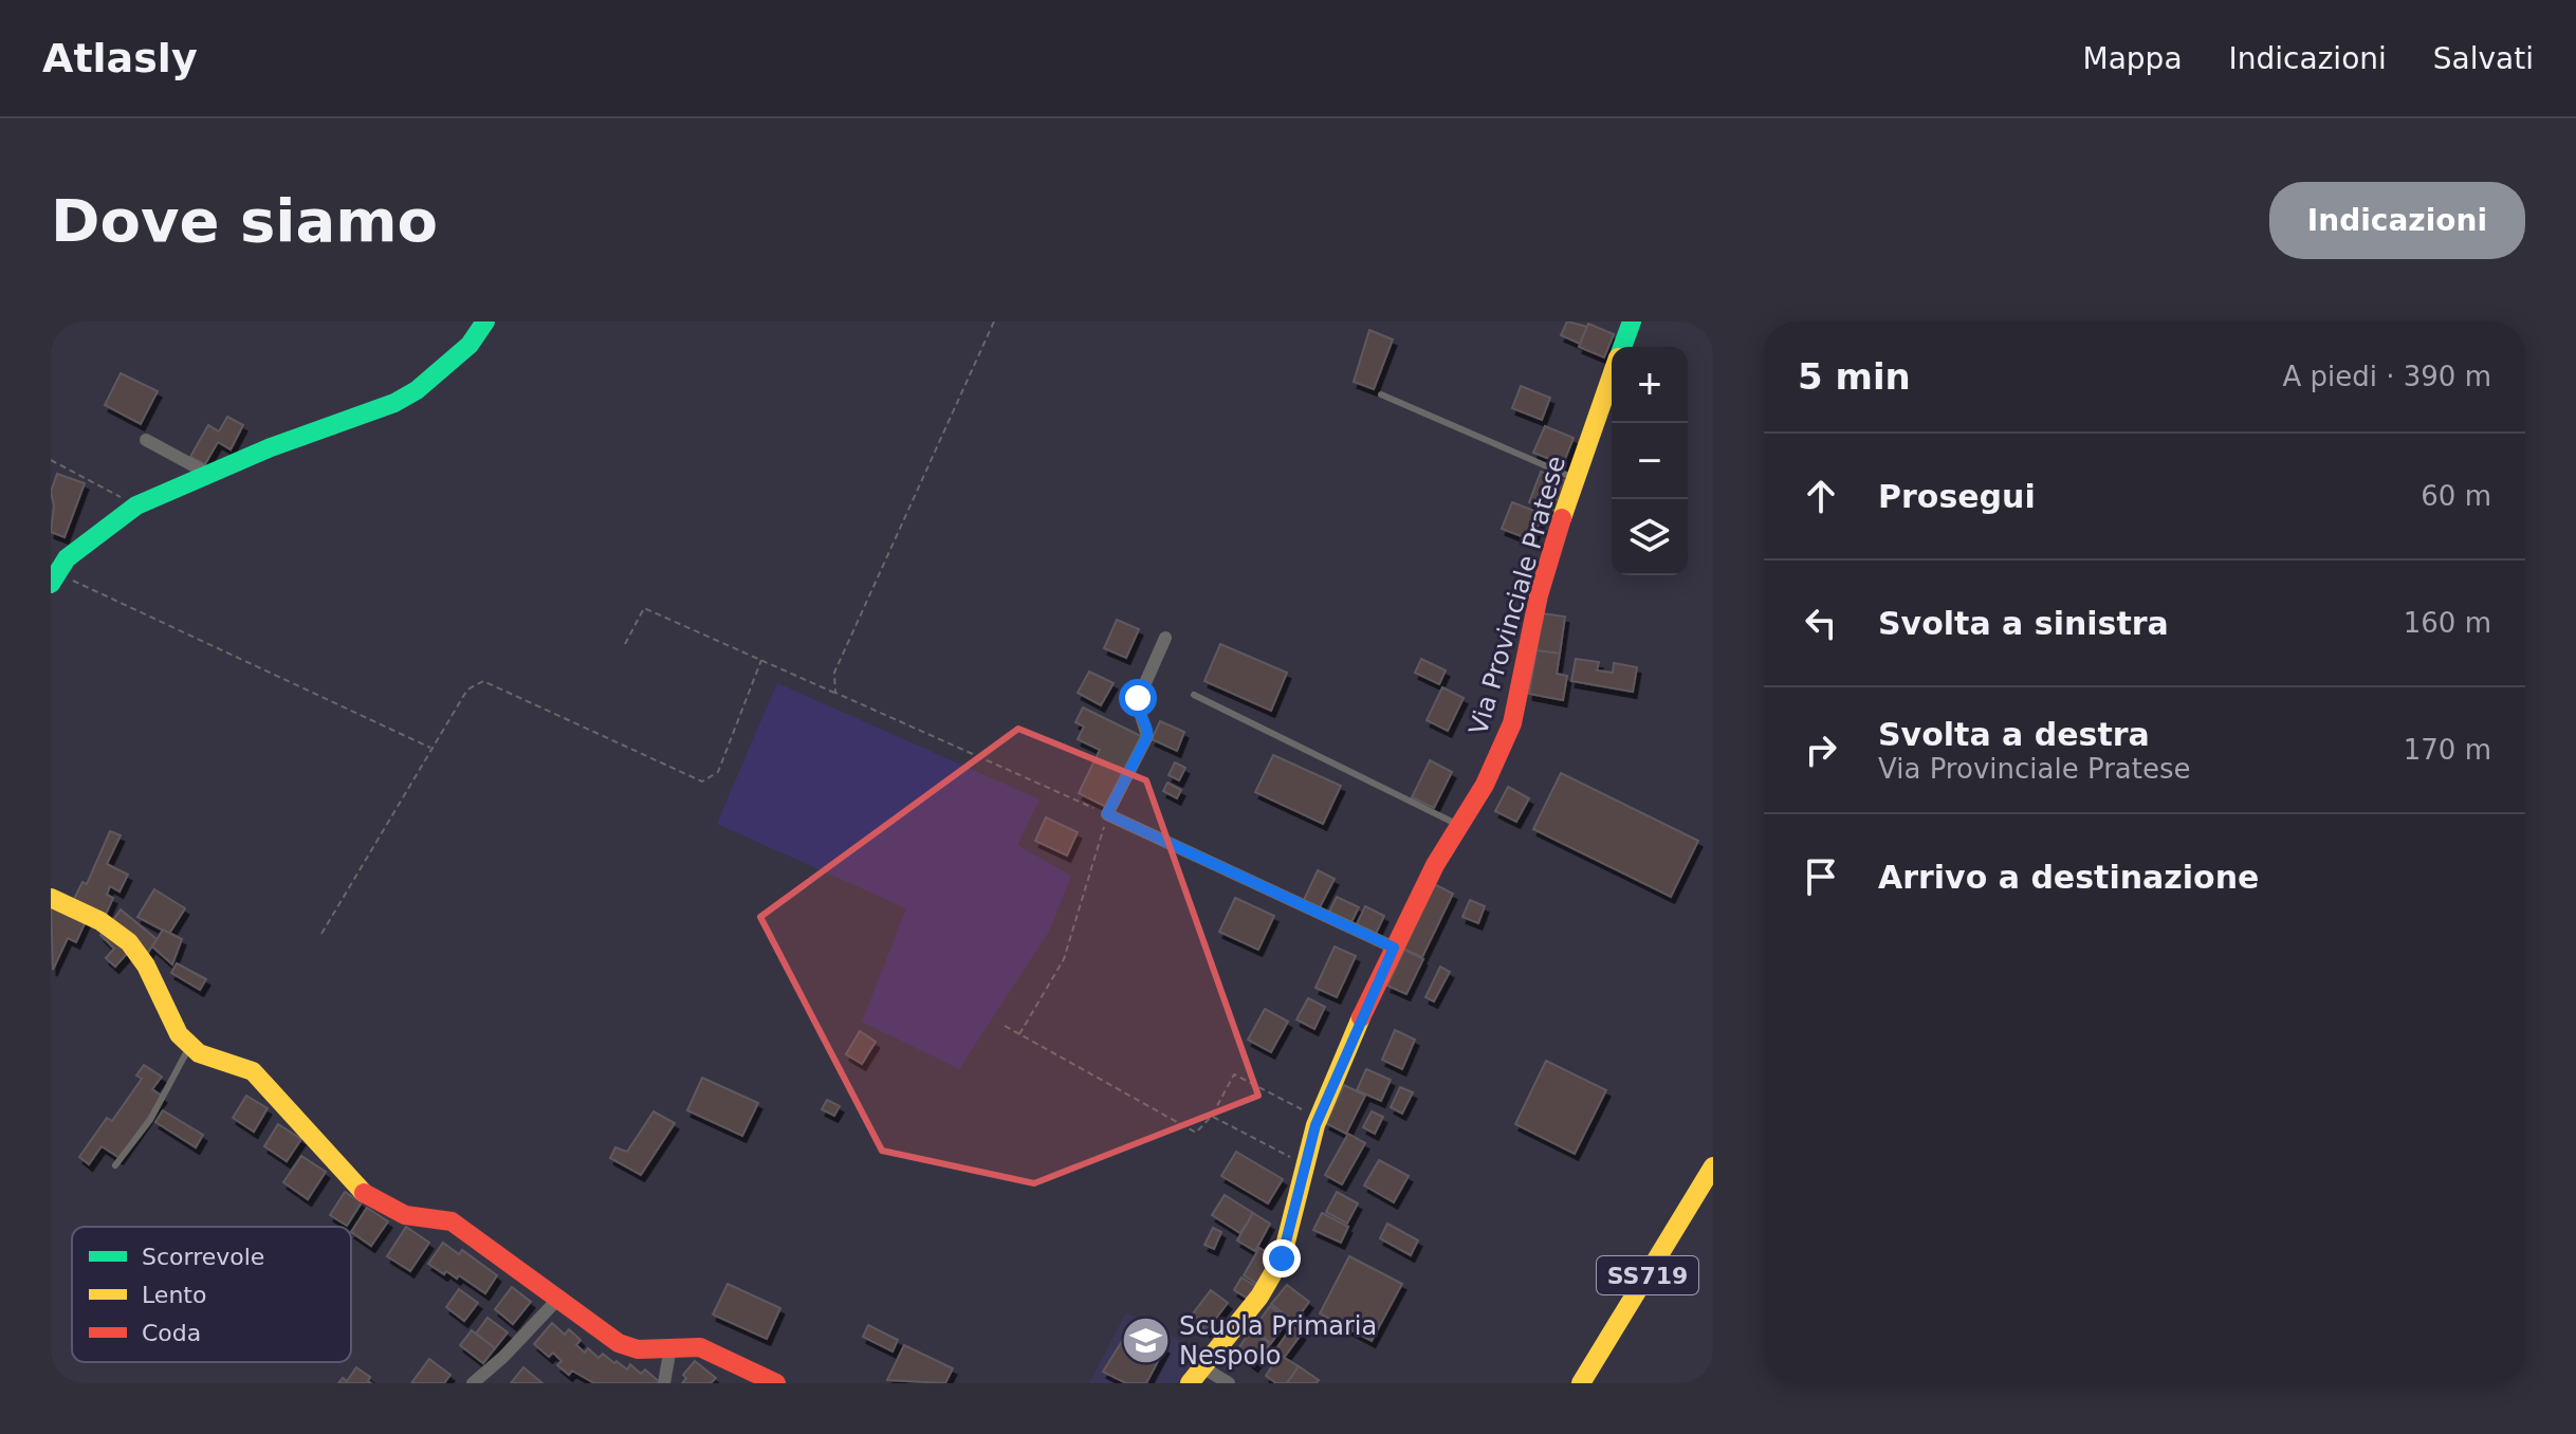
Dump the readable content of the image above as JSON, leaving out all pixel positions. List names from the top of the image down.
{
  "streets": {
    "street": ["Via Provinciale Pratese", "SS719"]
  },
  "places": {
    "school or university": ["Scuola Primaria Nespolo"]
  },
  "legend": ["Scorrevole", "Lento", "Coda"],
  "page": {
    "header": "Atlasly",
    "nav": ["Mappa", "Indicazioni", "Salvati"],
    "buttons": "Indicazioni",
    "title": "Dove siamo",
    "heading": ["5 min", "A piedi · 390 m"],
    "map_buttons": ["+", "−"],
    "list": [
      ["Prosegui", "60 m"],
      ["Svolta a sinistra", "160 m"],
      ["Svolta a destra", "Via Provinciale Pratese", "170 m"],
      "Arrivo a destinazione"
    ]
  }
}
